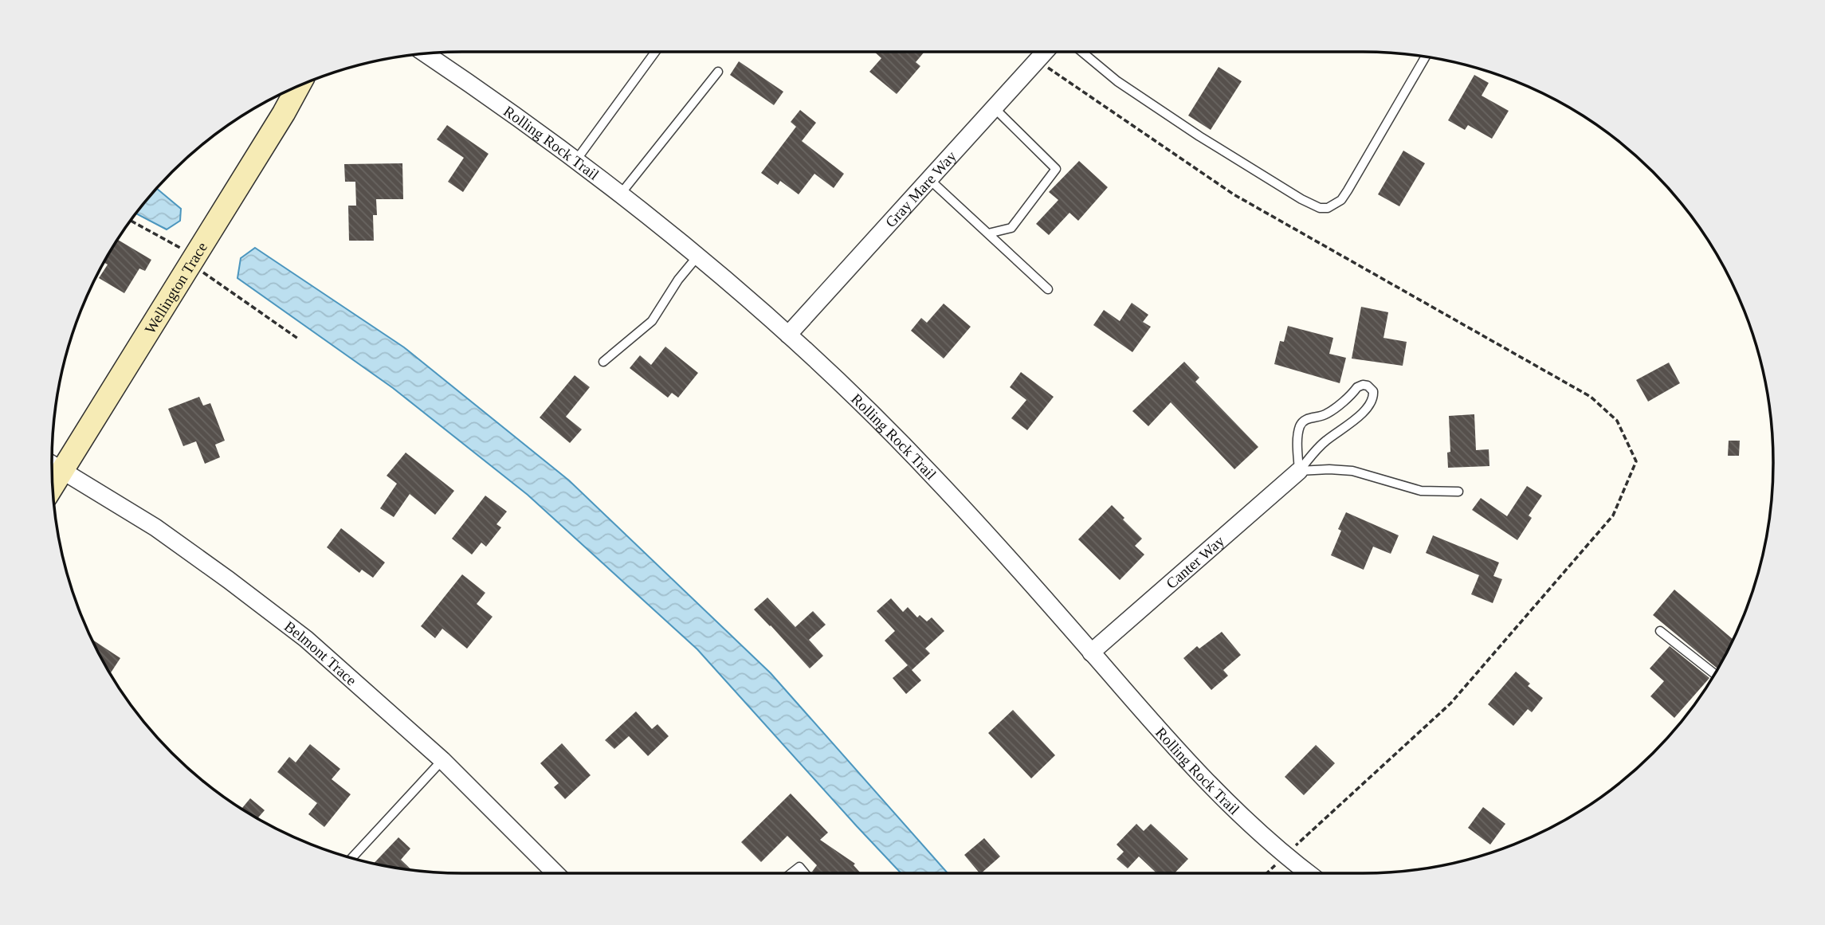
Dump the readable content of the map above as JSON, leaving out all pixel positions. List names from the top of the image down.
{
  "streets": {
    "street": [
      "Rolling Rock Trail",
      "Gray Mare Way",
      "Wellington Trace",
      "Canter Way",
      "Belmont Trace"
    ]
  },
  "crossings": [
    ["Rolling Rock Trail", "Gray Mare Way"],
    ["Rolling Rock Trail", "Canter Way"],
    ["Wellington Trace", "Belmont Trace"]
  ]
}
